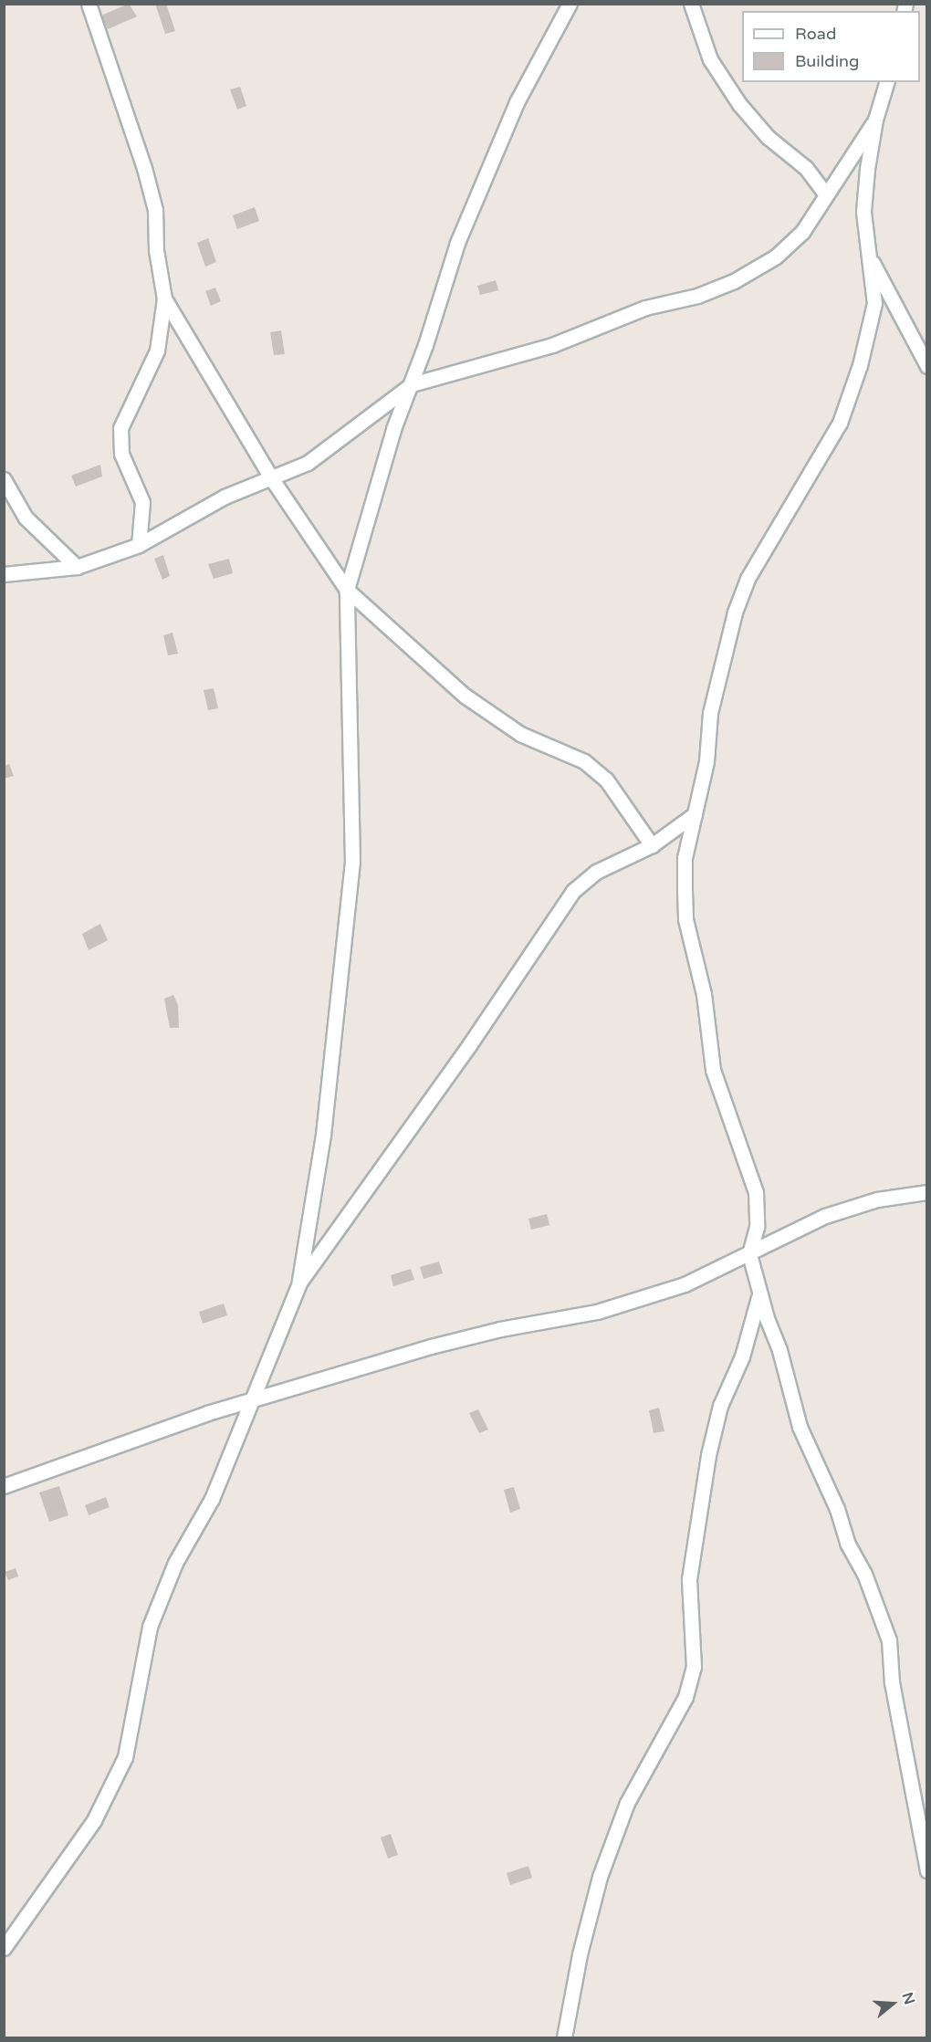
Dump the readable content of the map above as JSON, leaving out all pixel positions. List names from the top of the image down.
{
  "legend": ["Road", "Building"],
  "north": "right"
}
